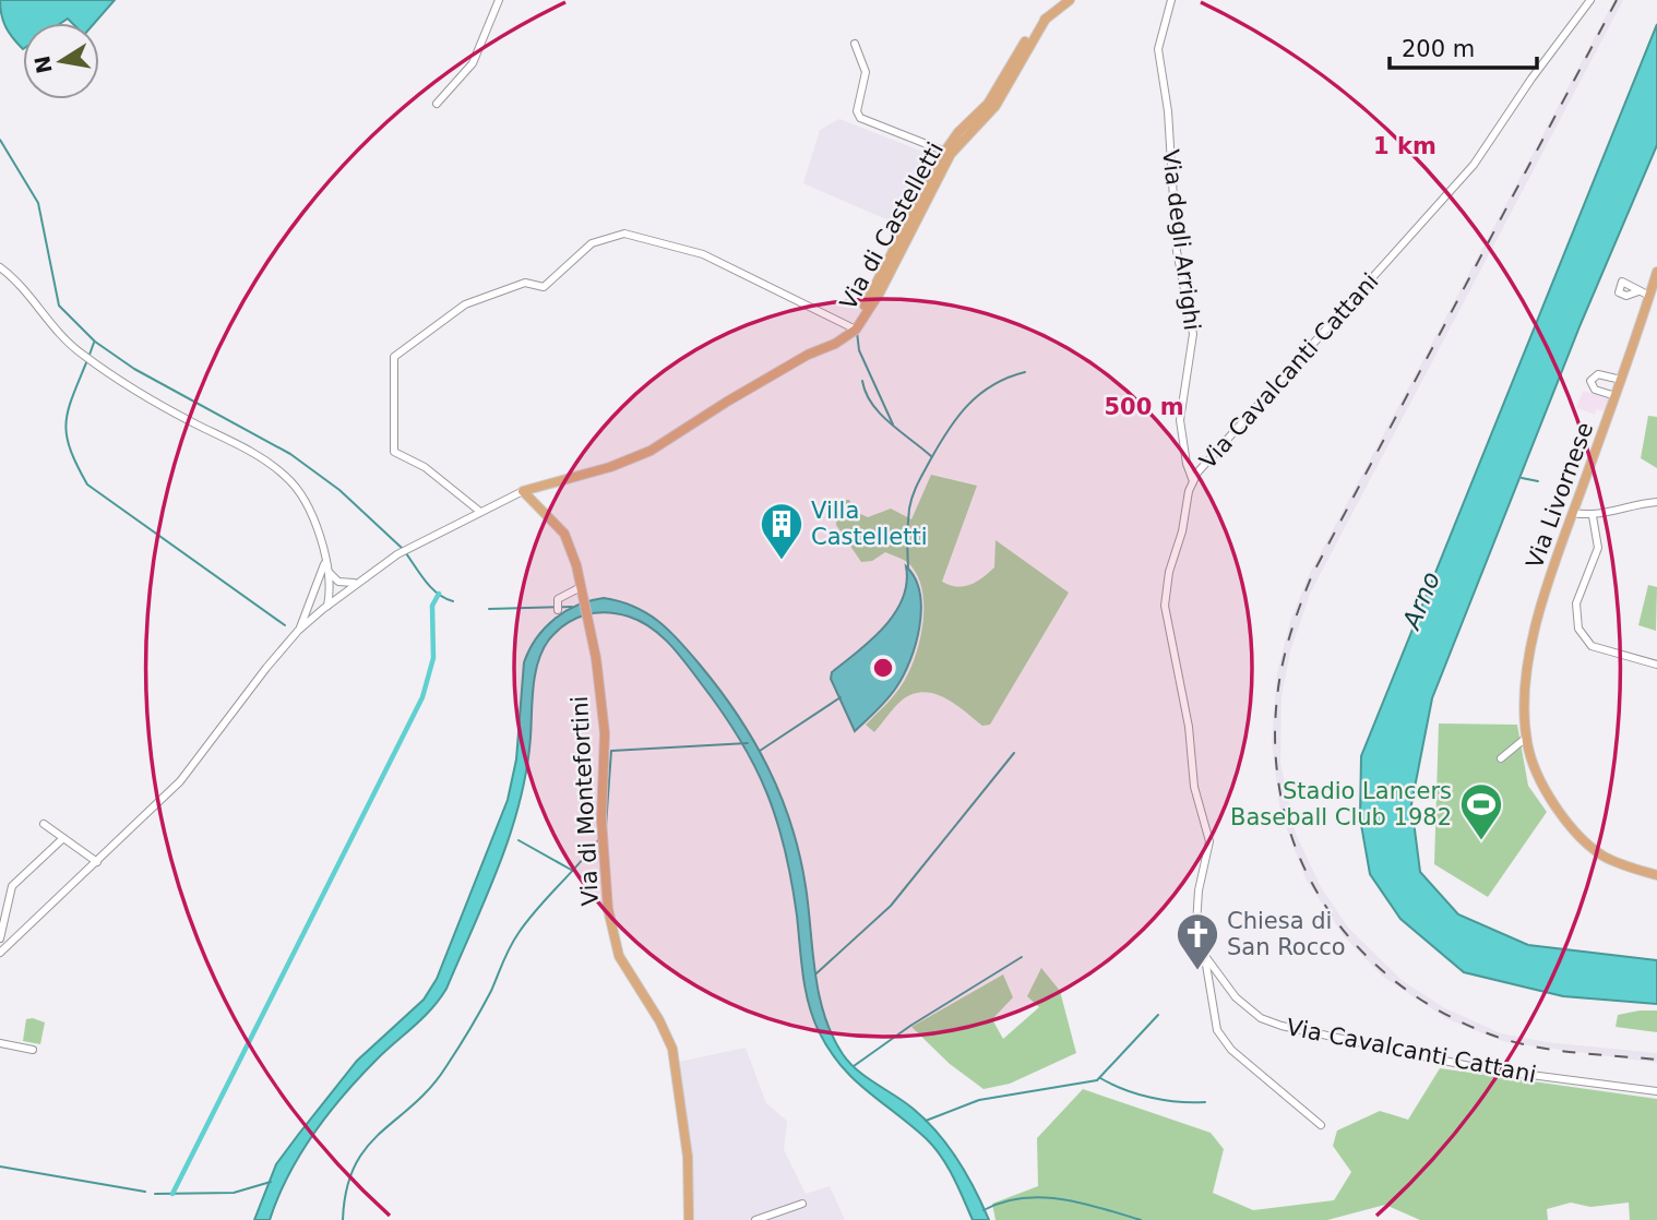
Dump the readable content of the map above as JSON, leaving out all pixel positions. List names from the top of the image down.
{
  "streets": {
    "main road": ["Via di Castelletti", "Via Livornese", "Via di Montefortini"],
    "street": ["Via degli Arrighi", "Via Cavalcanti Cattani"]
  },
  "crossings": [
    ["Via di Castelletti", "Via di Montefortini"],
    ["Via degli Arrighi", "Via Cavalcanti Cattani"]
  ],
  "water": ["Arno"],
  "places": {
    "building": ["Villa Castelletti"],
    "sports": ["Stadio Lancers Baseball Club 1982"],
    "church": ["Chiesa di San Rocco"]
  },
  "scale_bar": "200 m",
  "north": "left",
  "rings": ["1 km", "500 m"]
}
